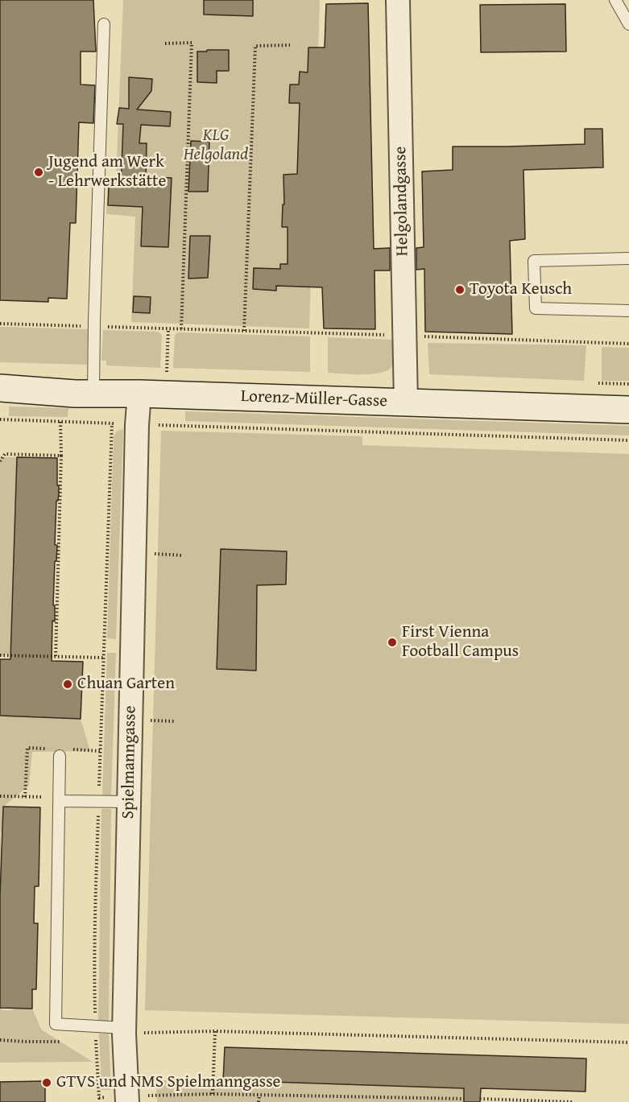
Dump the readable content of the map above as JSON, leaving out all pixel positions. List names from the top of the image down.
{
  "streets": {
    "main road": ["Lorenz-Müller-Gasse"],
    "street": ["Helgolandgasse", "Spielmanngasse"]
  },
  "crossings": [
    ["Helgolandgasse", "Lorenz-Müller-Gasse"],
    ["Lorenz-Müller-Gasse", "Spielmanngasse"]
  ],
  "parks": ["KLG Helgoland"],
  "places": [
    "Jugend am Werk - Lehrwerkstätte",
    "Toyota Keusch",
    "First Vienna Football Campus",
    "Chuan Garten",
    "GTVS und NMS Spielmanngasse"
  ]
}
